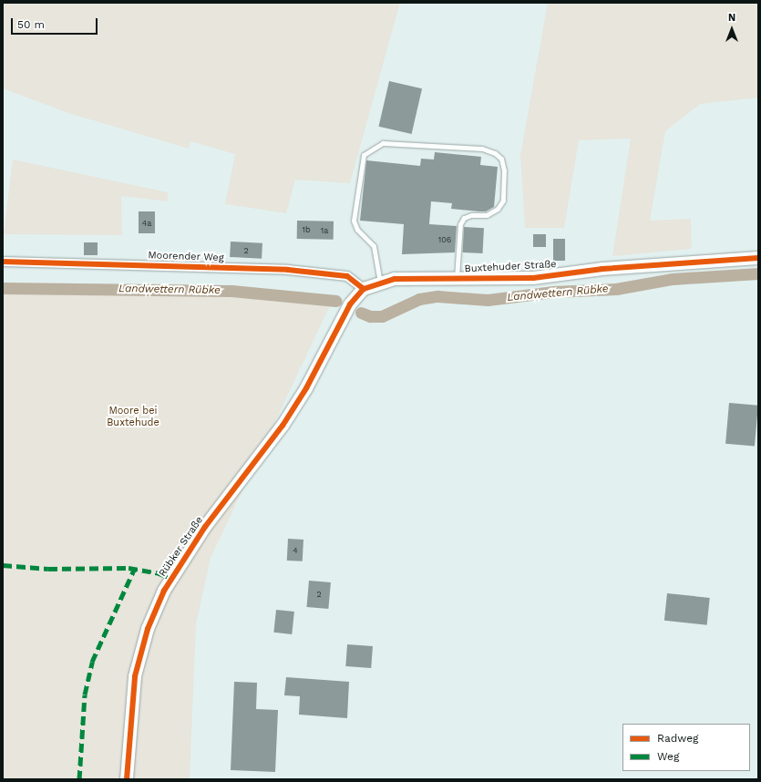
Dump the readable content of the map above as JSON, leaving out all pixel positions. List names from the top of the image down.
{
  "streets": {
    "street": ["Moorender Weg", "Buxtehuder Straße", "Rübker Straße"]
  },
  "crossings": [
    ["Moorender Weg", "Buxtehuder Straße"],
    ["Buxtehuder Straße", "Rübker Straße"]
  ],
  "water": ["Landwettern Rübke"],
  "parks": ["Moore bei Buxtehude"],
  "house_numbers": [
    "4a",
    "1b",
    "1a",
    "106",
    "2",
    "4",
    "2"
  ],
  "legend": ["Radweg", "Weg"],
  "scale_bar": "50 m",
  "north": "top"
}
